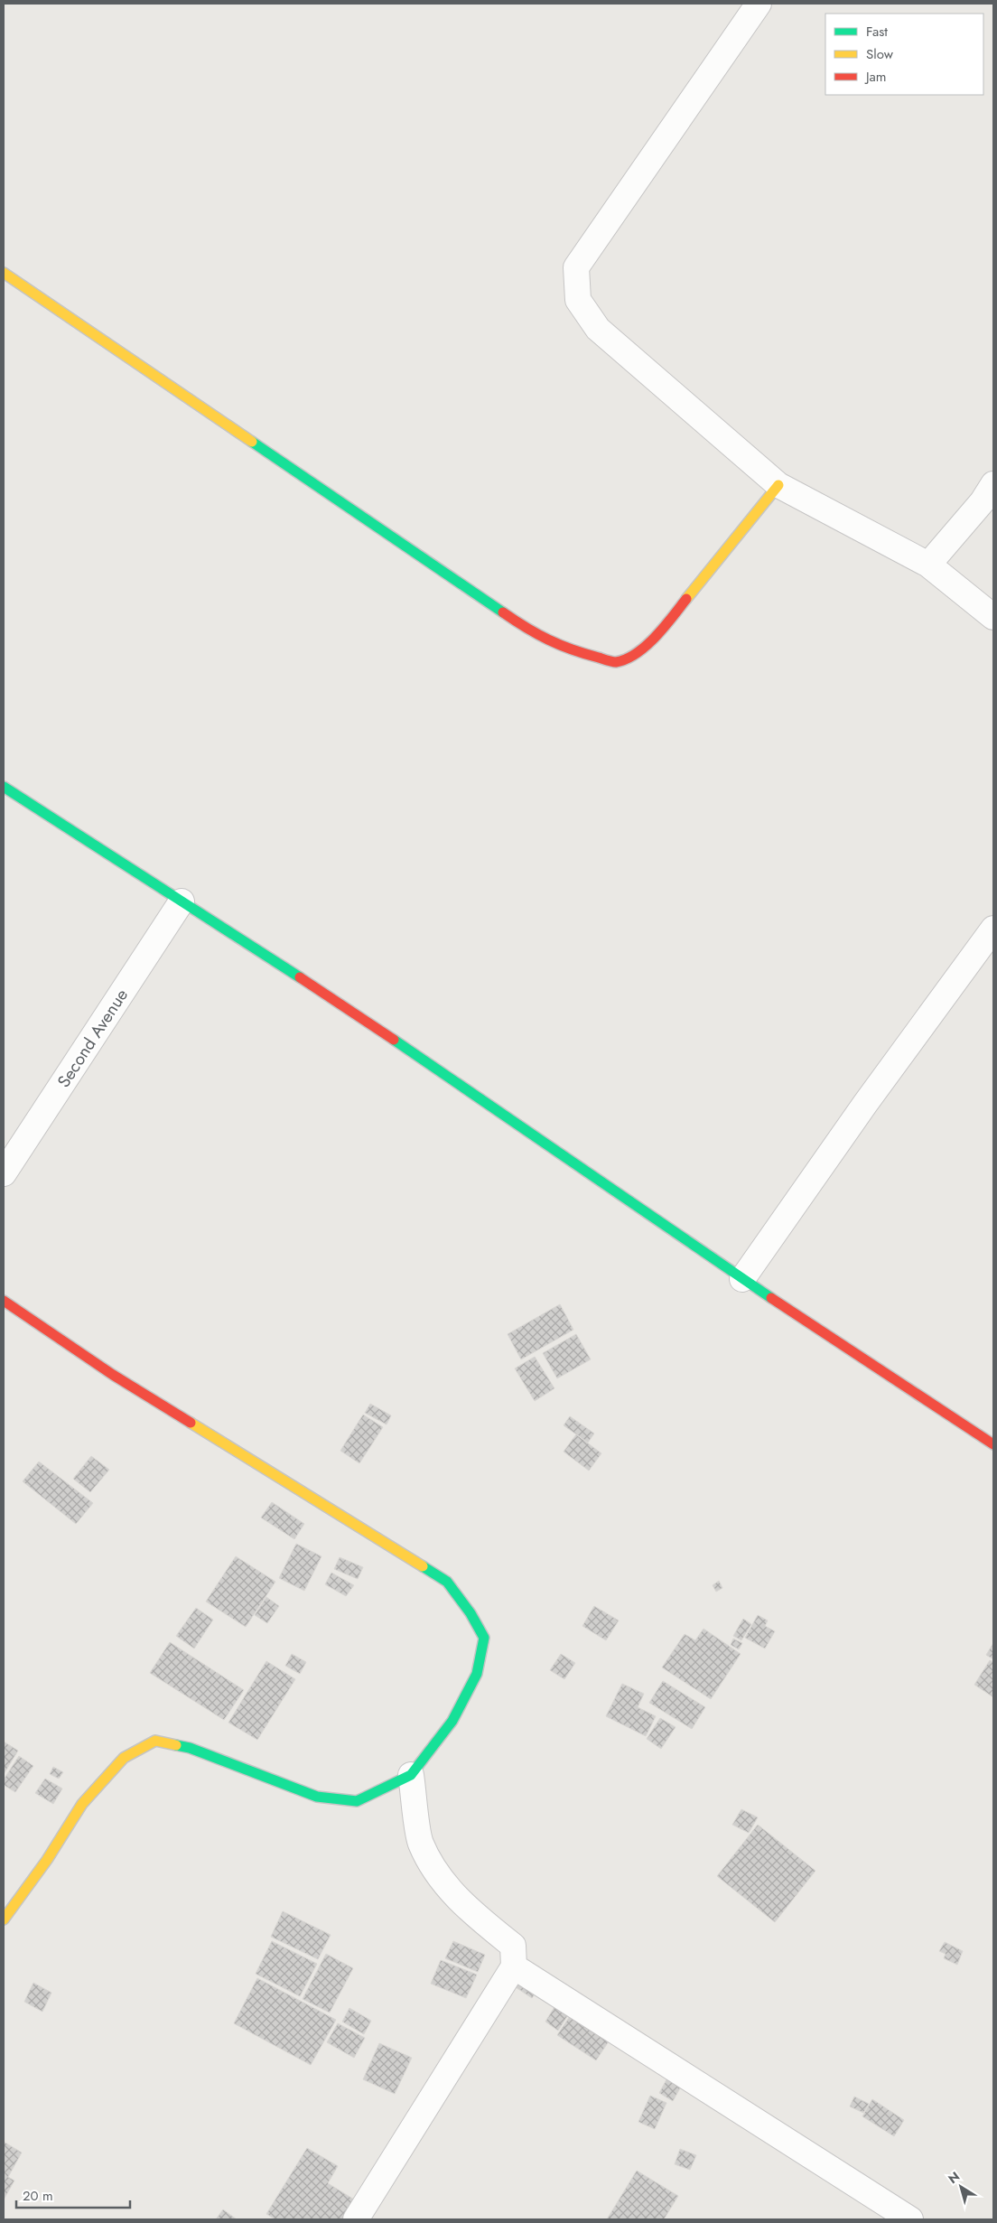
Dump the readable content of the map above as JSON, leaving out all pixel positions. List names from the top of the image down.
{
  "streets": {
    "street": ["Second Avenue"]
  },
  "legend": ["Fast", "Slow", "Jam"],
  "scale_bar": "20 m",
  "north": "top left"
}
